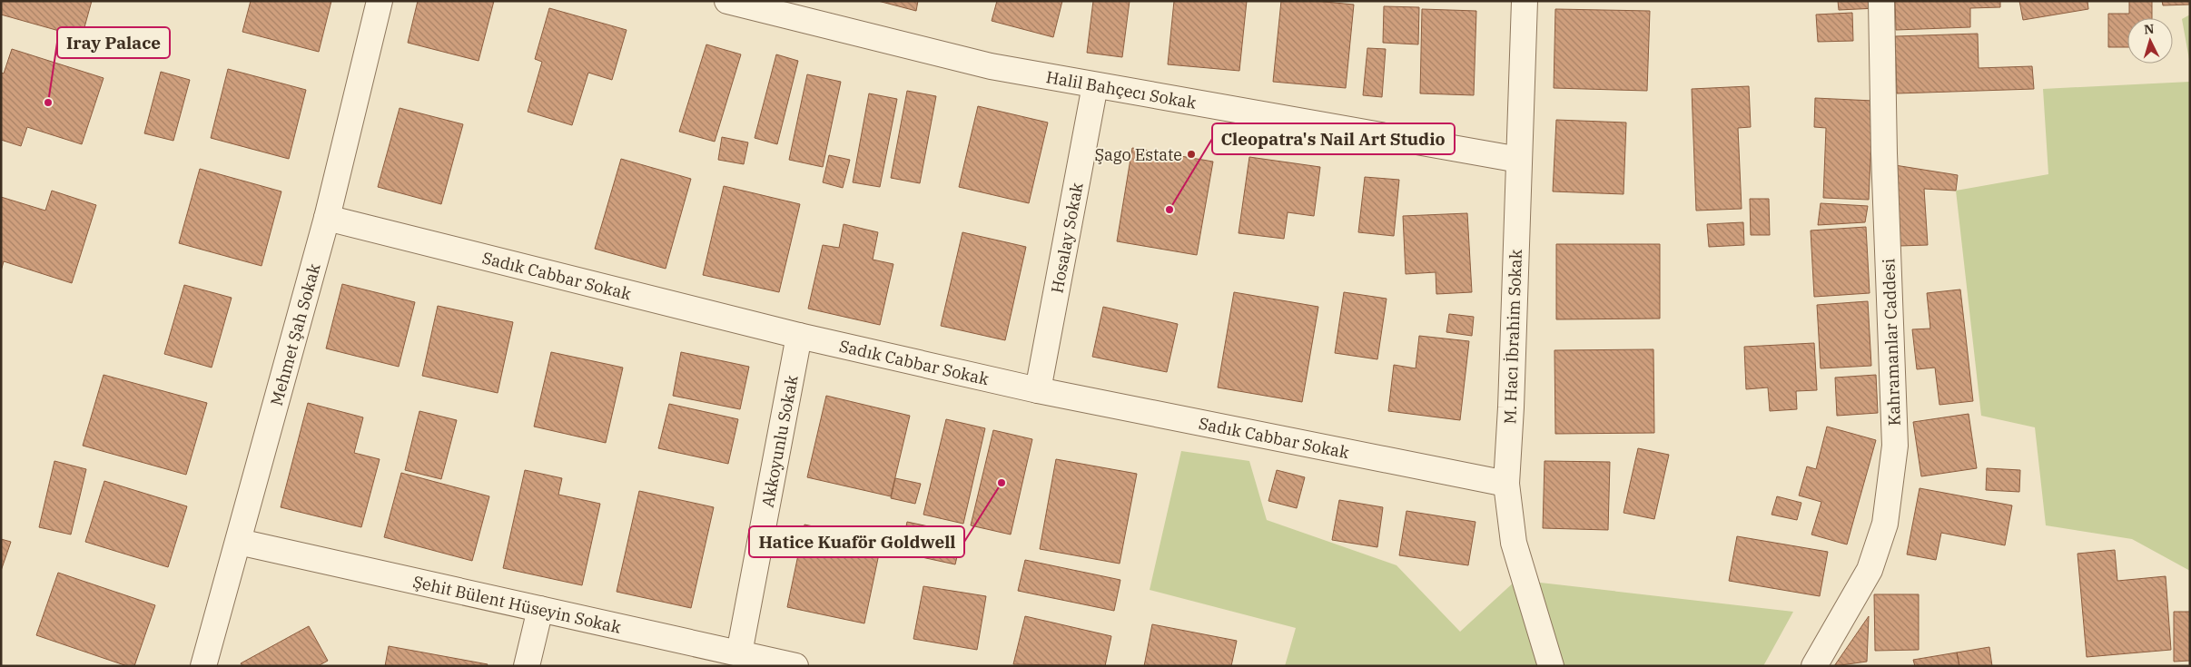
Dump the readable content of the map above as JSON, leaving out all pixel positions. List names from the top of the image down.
{
  "streets": {
    "street": [
      "Halil Bahçecı Sokak",
      "Hosalay Sokak",
      "Sadık Cabbar Sokak",
      "Mehmet Şah Sokak",
      "M. Hacı İbrahim Sokak",
      "Kahramanlar Caddesi",
      "Akkoyunlu Sokak",
      "Şehit Bülent Hüseyin Sokak"
    ]
  },
  "crossings": [
    ["Halil Bahçecı Sokak", "Hosalay Sokak"],
    ["Halil Bahçecı Sokak", "M. Hacı İbrahim Sokak"],
    ["Hosalay Sokak", "Sadık Cabbar Sokak"],
    ["Sadık Cabbar Sokak", "Mehmet Şah Sokak"],
    ["Sadık Cabbar Sokak", "M. Hacı İbrahim Sokak"],
    ["Sadık Cabbar Sokak", "Akkoyunlu Sokak"],
    ["Mehmet Şah Sokak", "Şehit Bülent Hüseyin Sokak"],
    ["Akkoyunlu Sokak", "Şehit Bülent Hüseyin Sokak"]
  ],
  "places": [
    "Iray Palace",
    "Şago Estate",
    "Cleopatra's Nail Art Studio",
    "Hatice Kuaför Goldwell"
  ],
  "north": "top"
}
